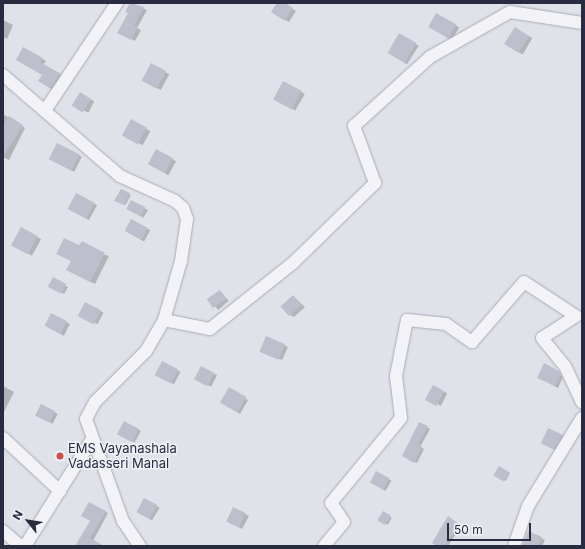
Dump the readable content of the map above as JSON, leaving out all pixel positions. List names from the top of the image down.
{
  "places": ["EMS Vayanashala Vadasseri Manal"],
  "scale_bar": "50 m",
  "north": "top left"
}
